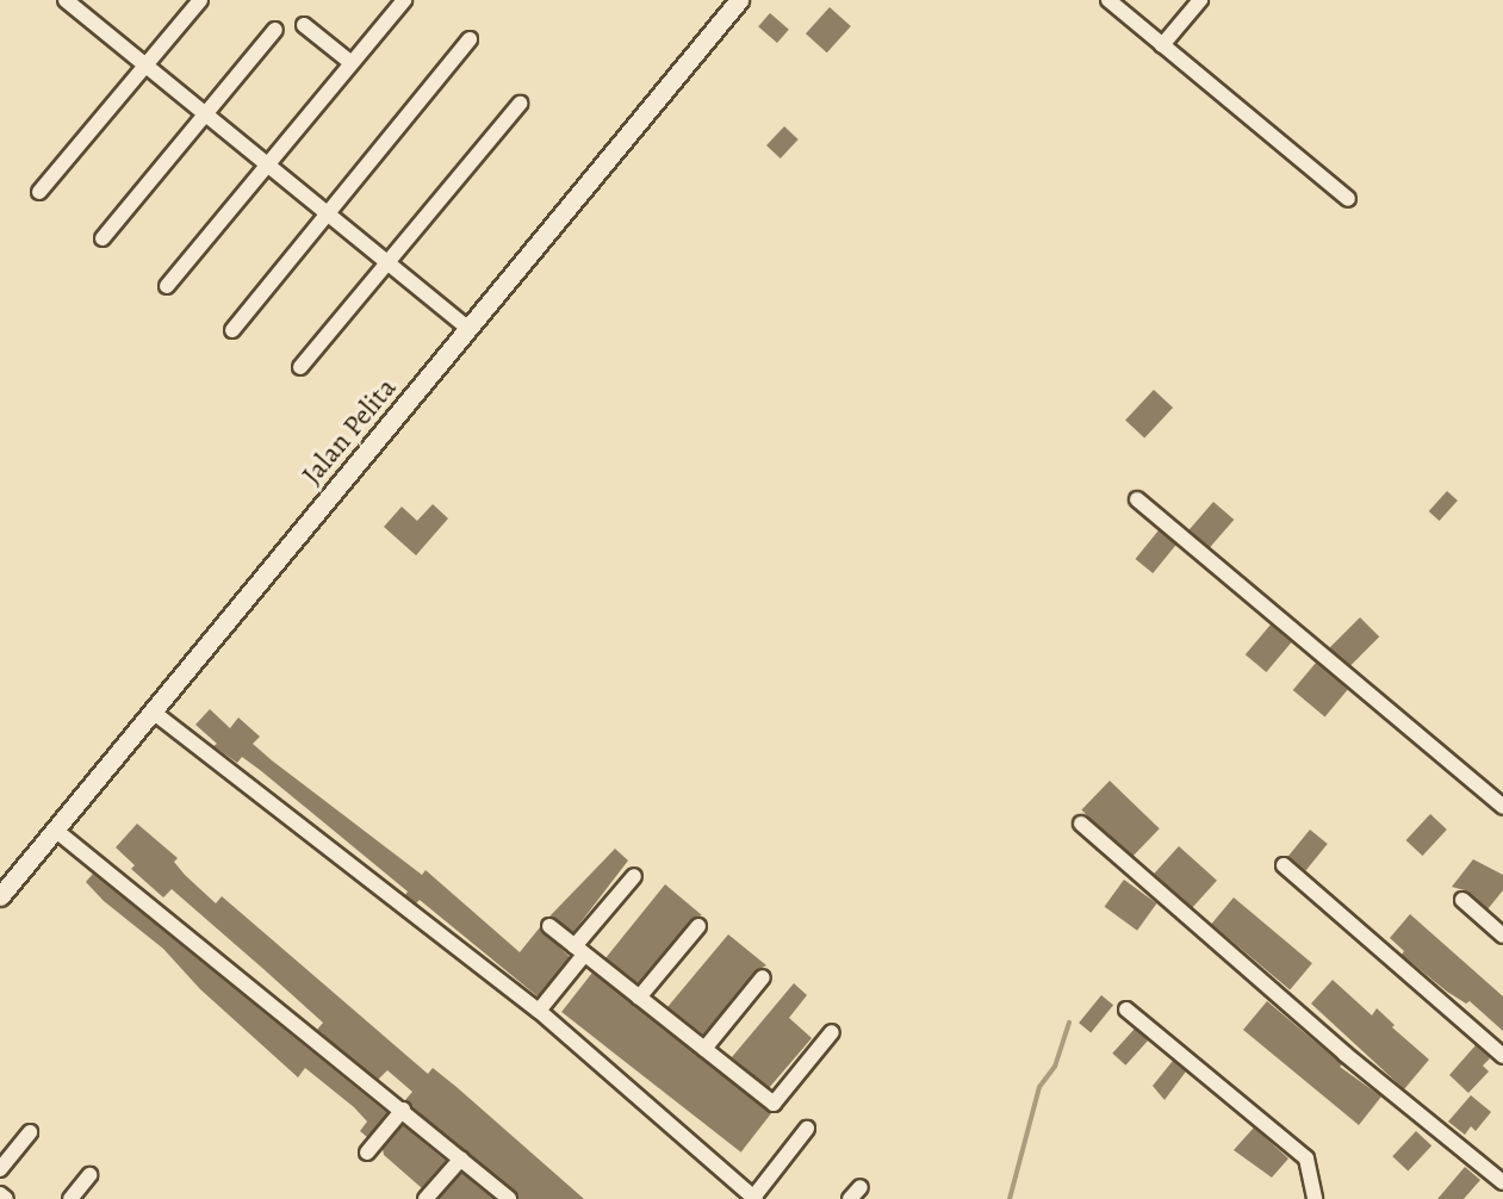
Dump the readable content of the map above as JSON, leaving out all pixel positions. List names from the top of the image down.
{
  "streets": {
    "street": ["Jalan Pelita"]
  }
}
